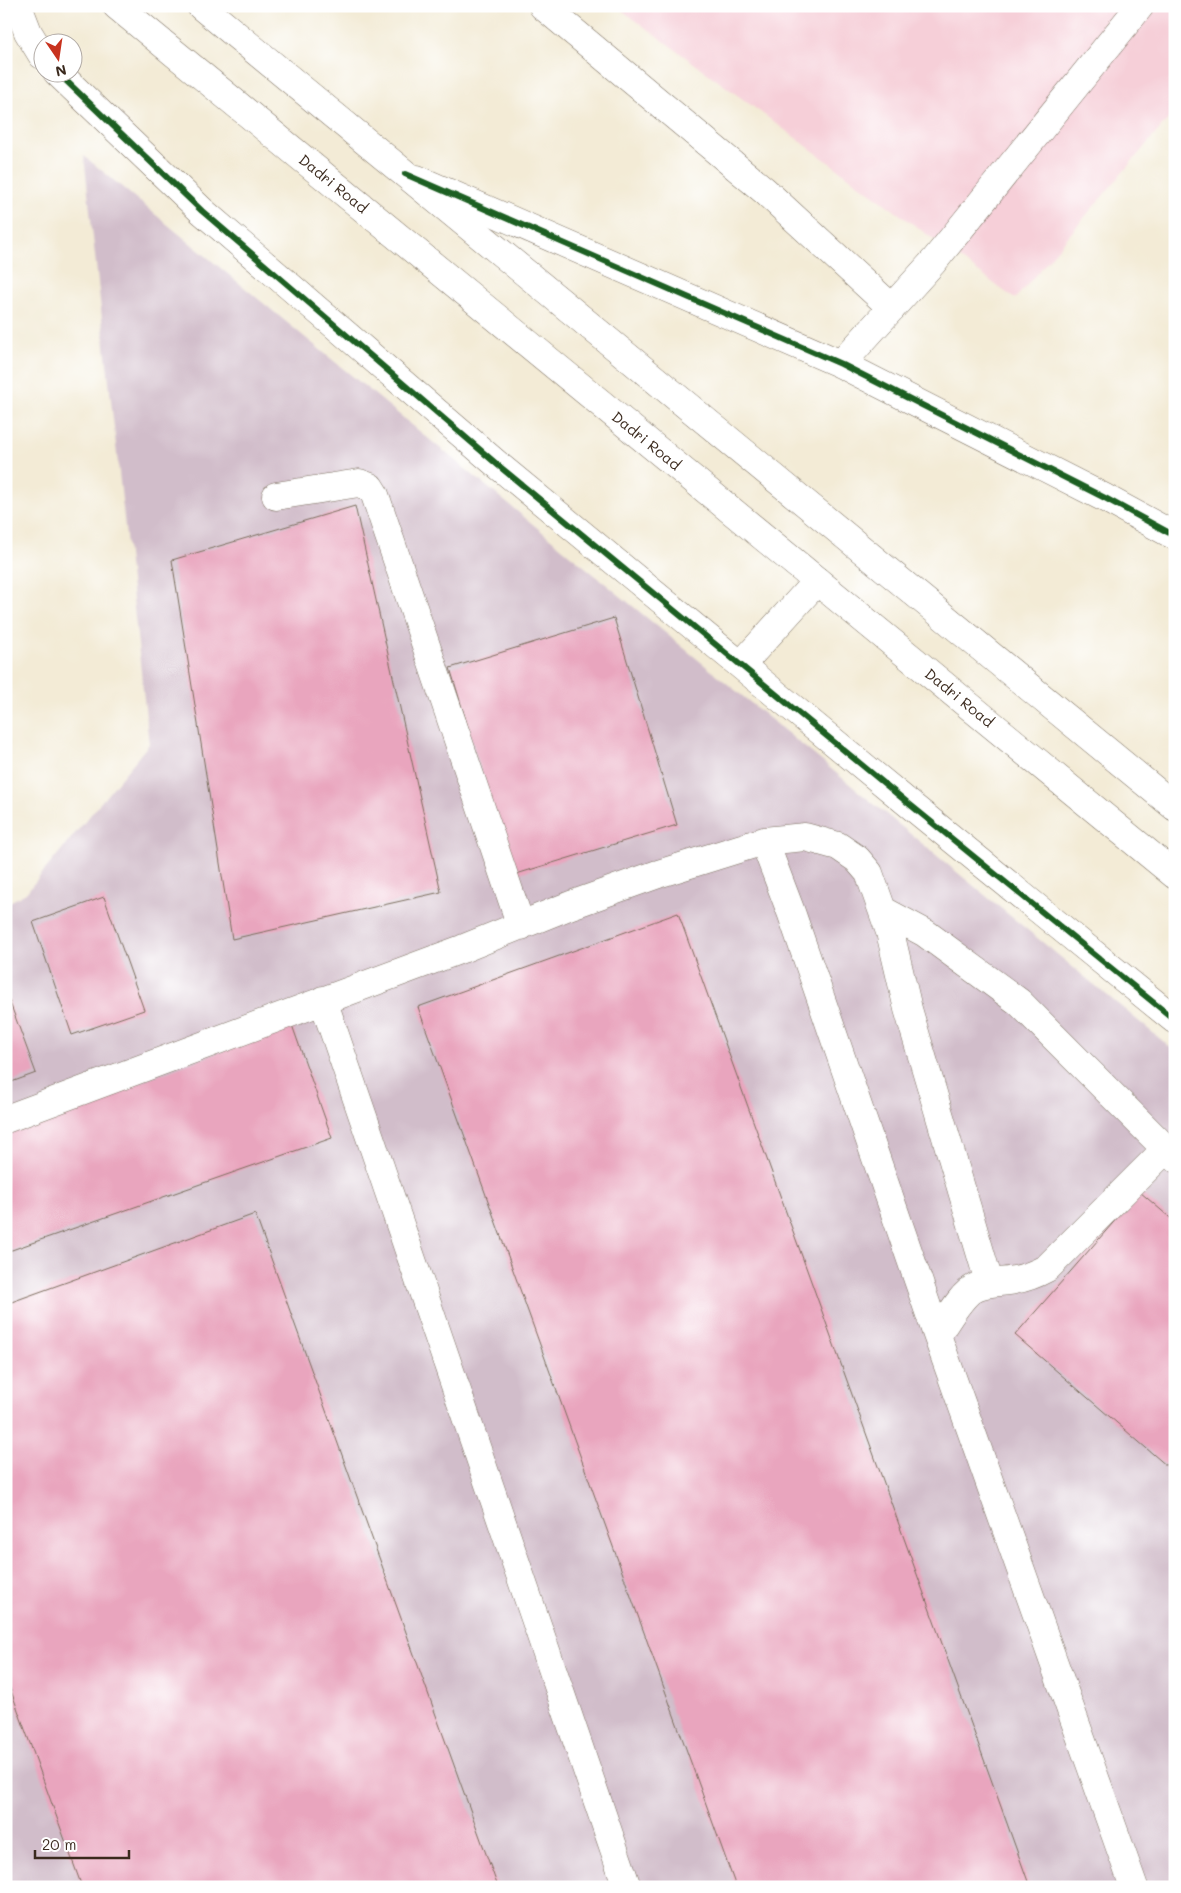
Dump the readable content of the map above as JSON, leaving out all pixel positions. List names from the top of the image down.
{
  "streets": {
    "main road": ["Dadri Road"]
  },
  "scale_bar": "20 m",
  "north": "bottom"
}
